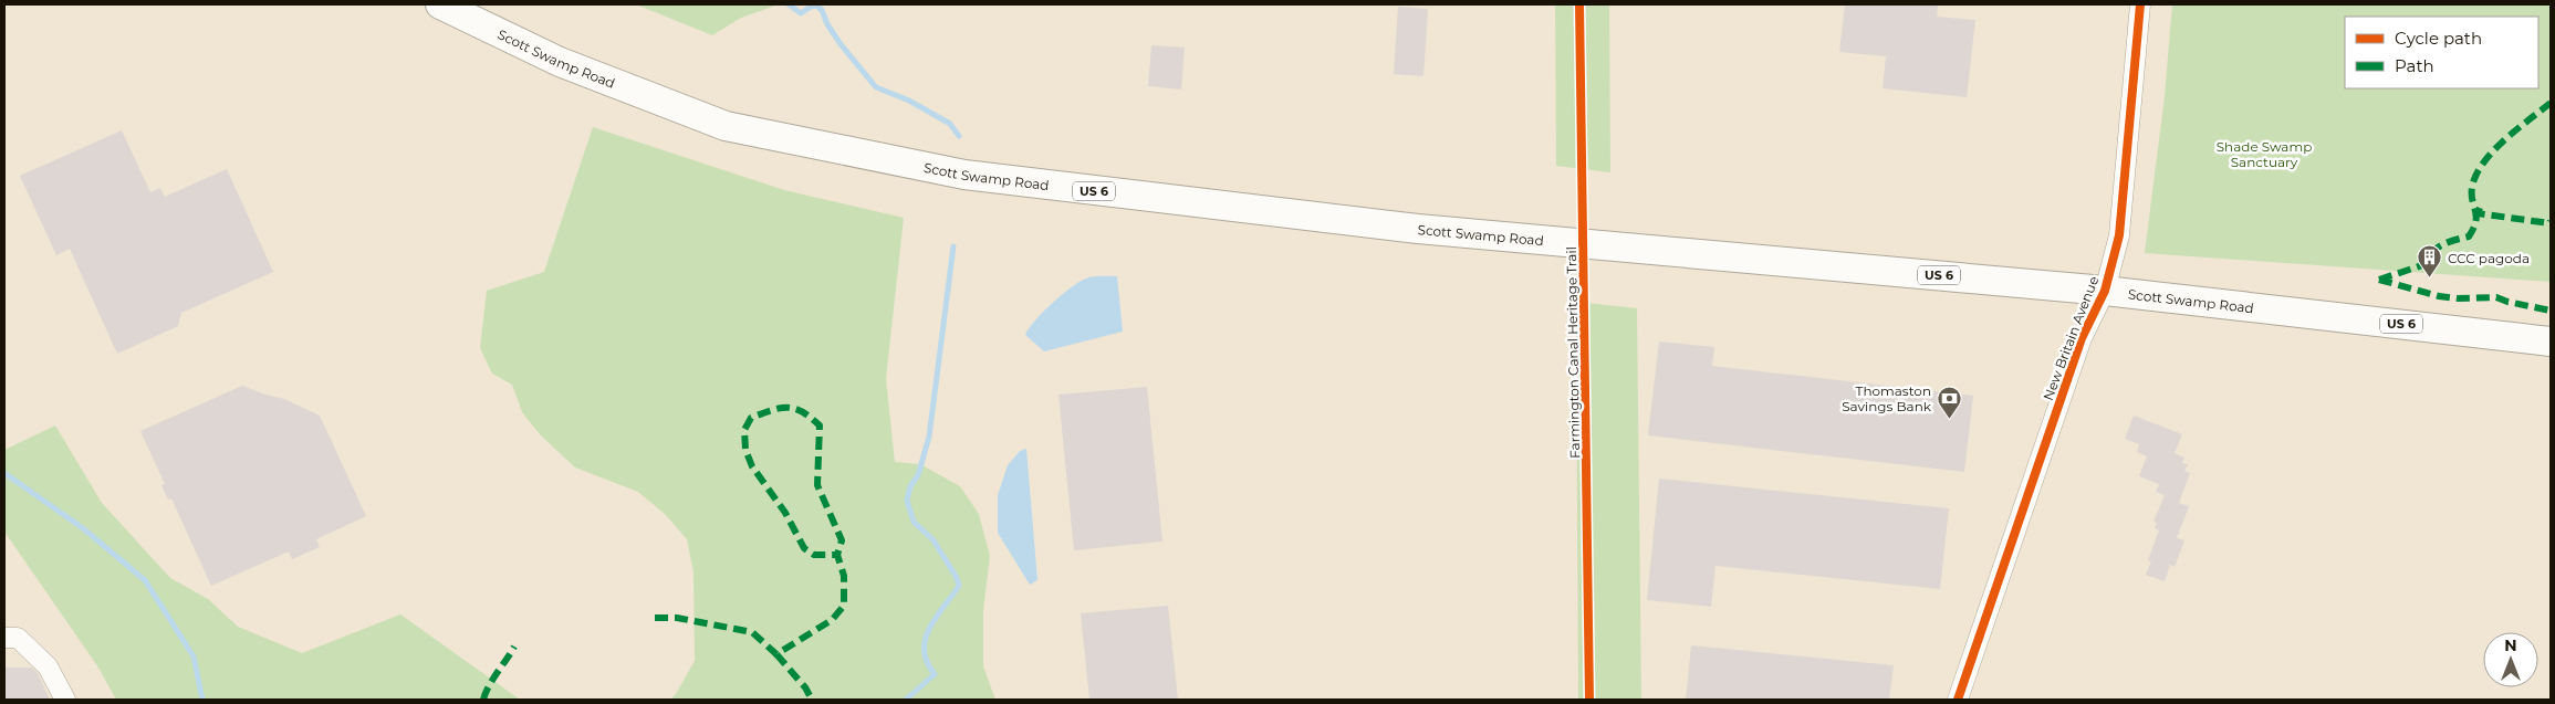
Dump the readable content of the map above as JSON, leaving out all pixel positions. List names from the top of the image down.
{
  "streets": {
    "highway": ["Scott Swamp Road", "US 6"],
    "street": ["New Britain Avenue"],
    "cycle path": ["Farmington Canal Heritage Trail"]
  },
  "crossings": [
    ["Scott Swamp Road", "New Britain Avenue"]
  ],
  "parks": ["Shade Swamp Sanctuary"],
  "places": {
    "building": ["CCC pagoda"],
    "bank": ["Thomaston Savings Bank"]
  },
  "legend": ["Cycle path", "Path"],
  "north": "top"
}
